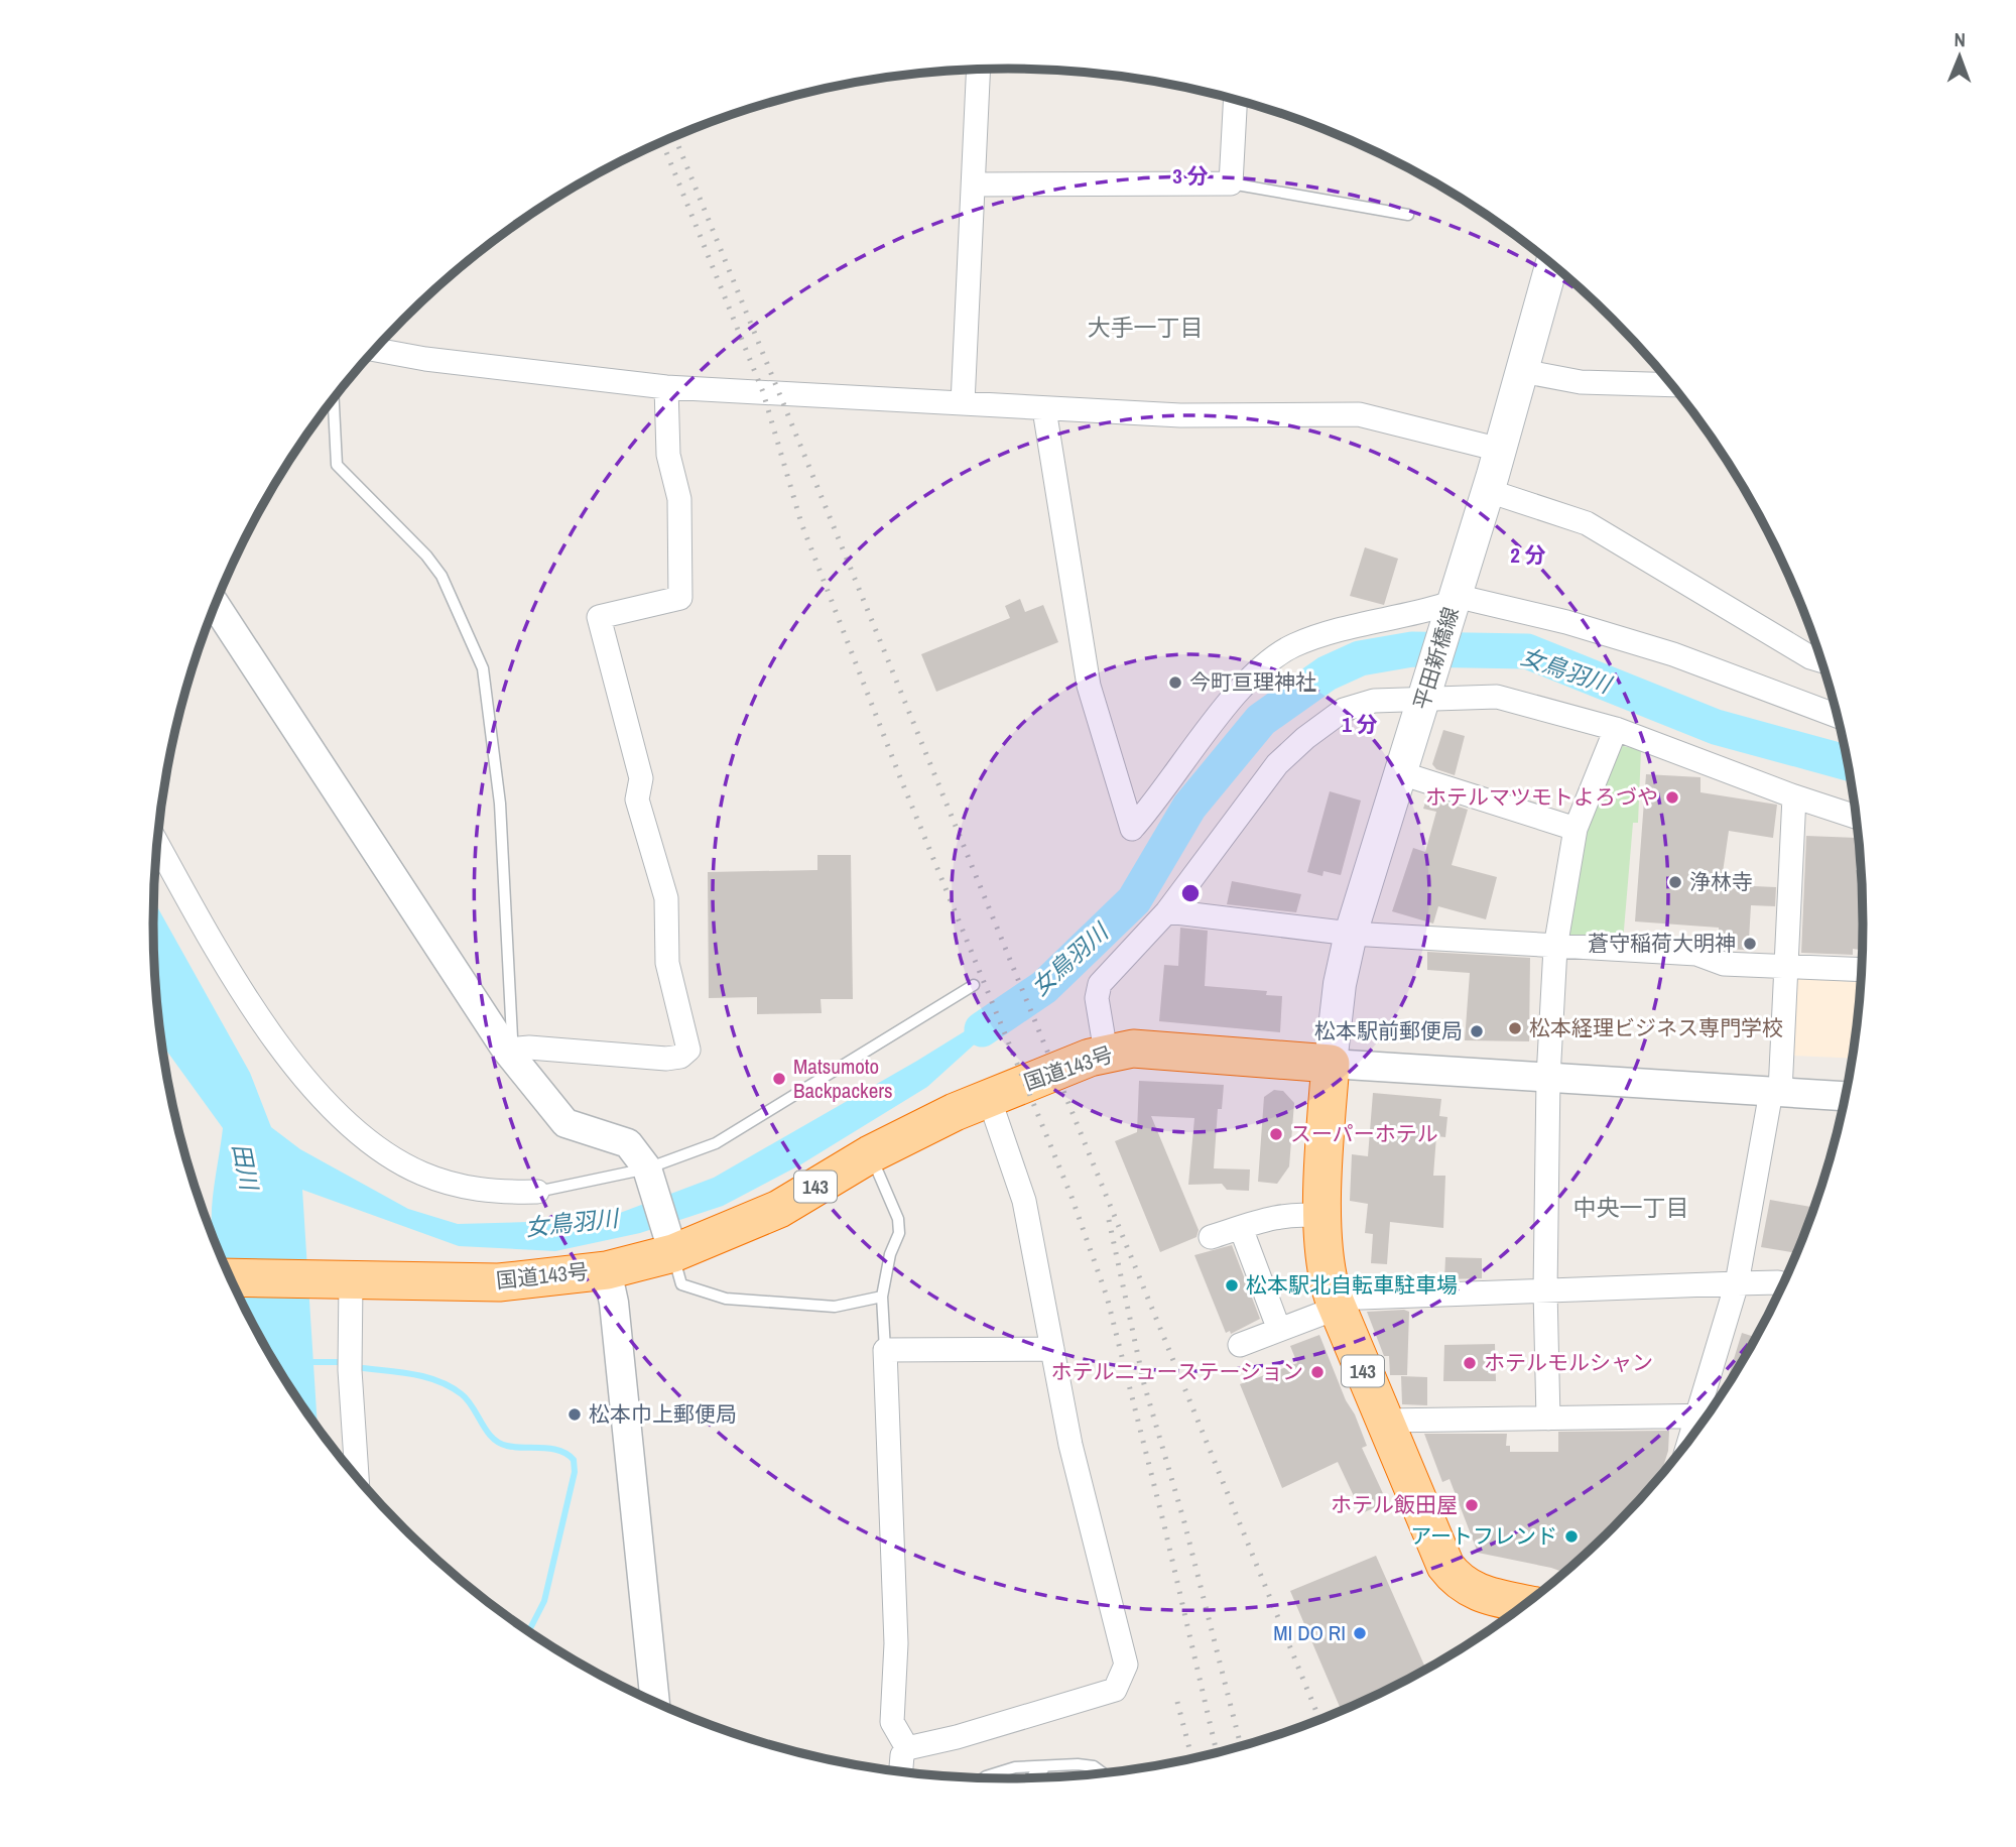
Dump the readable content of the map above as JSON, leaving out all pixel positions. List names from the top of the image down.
{
  "streets": {
    "highway": ["国道143号", "143"],
    "main road": ["平田新橋線"]
  },
  "crossings": [
    ["平田新橋線", "国道143号"],
    ["平田新橋線", "143"],
    ["国道143号", "143"]
  ],
  "districts": ["大手一丁目", "中央一丁目"],
  "water": ["女鳥羽川", "田川"],
  "places": [
    "今町亘理神社",
    "ホテルマツモトよろづや",
    "浄林寺",
    "蒼守稲荷大明神",
    "松本経理ビジネス専門学校",
    "松本駅前郵便局",
    "Matsumoto Backpackers",
    "スーパーホテル",
    "松本駅北自転車駐車場",
    "ホテルモルシャン",
    "ホテルニューステーション",
    "松本巾上郵便局",
    "ホテル飯田屋",
    "アートフレンド",
    "MI DO RI"
  ],
  "north": "top",
  "rings": ["3 分", "2 分", "1 分"]
}
